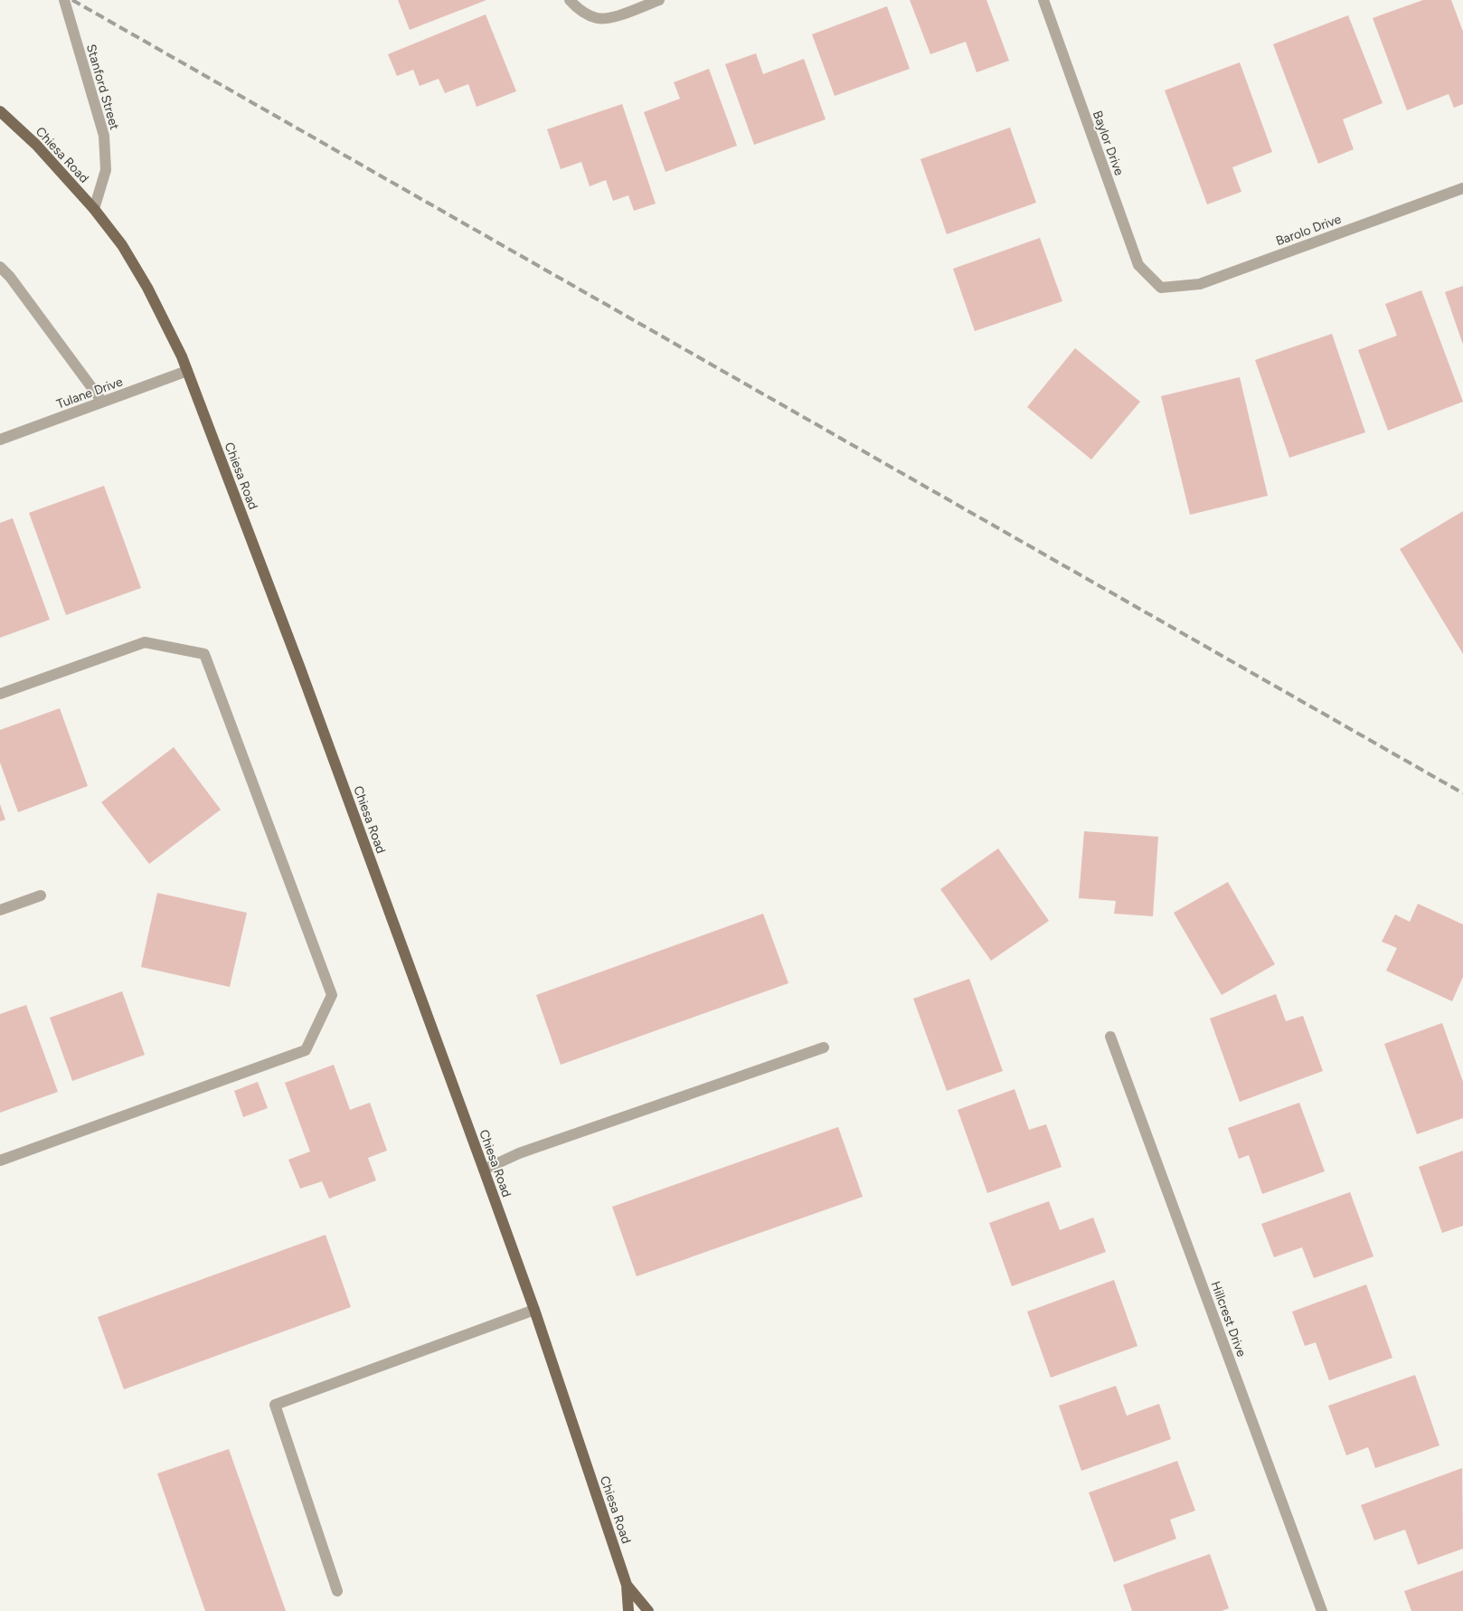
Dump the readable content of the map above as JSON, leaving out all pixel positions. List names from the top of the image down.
{
  "streets": {
    "main road": ["Chiesa Road"],
    "street": [
      "Stanford Street",
      "Baylor Drive",
      "Barolo Drive",
      "Tulane Drive",
      "Hillcrest Drive"
    ]
  },
  "crossings": [
    ["Stanford Street", "Chiesa Road"],
    ["Baylor Drive", "Barolo Drive"],
    ["Chiesa Road", "Tulane Drive"]
  ]
}
